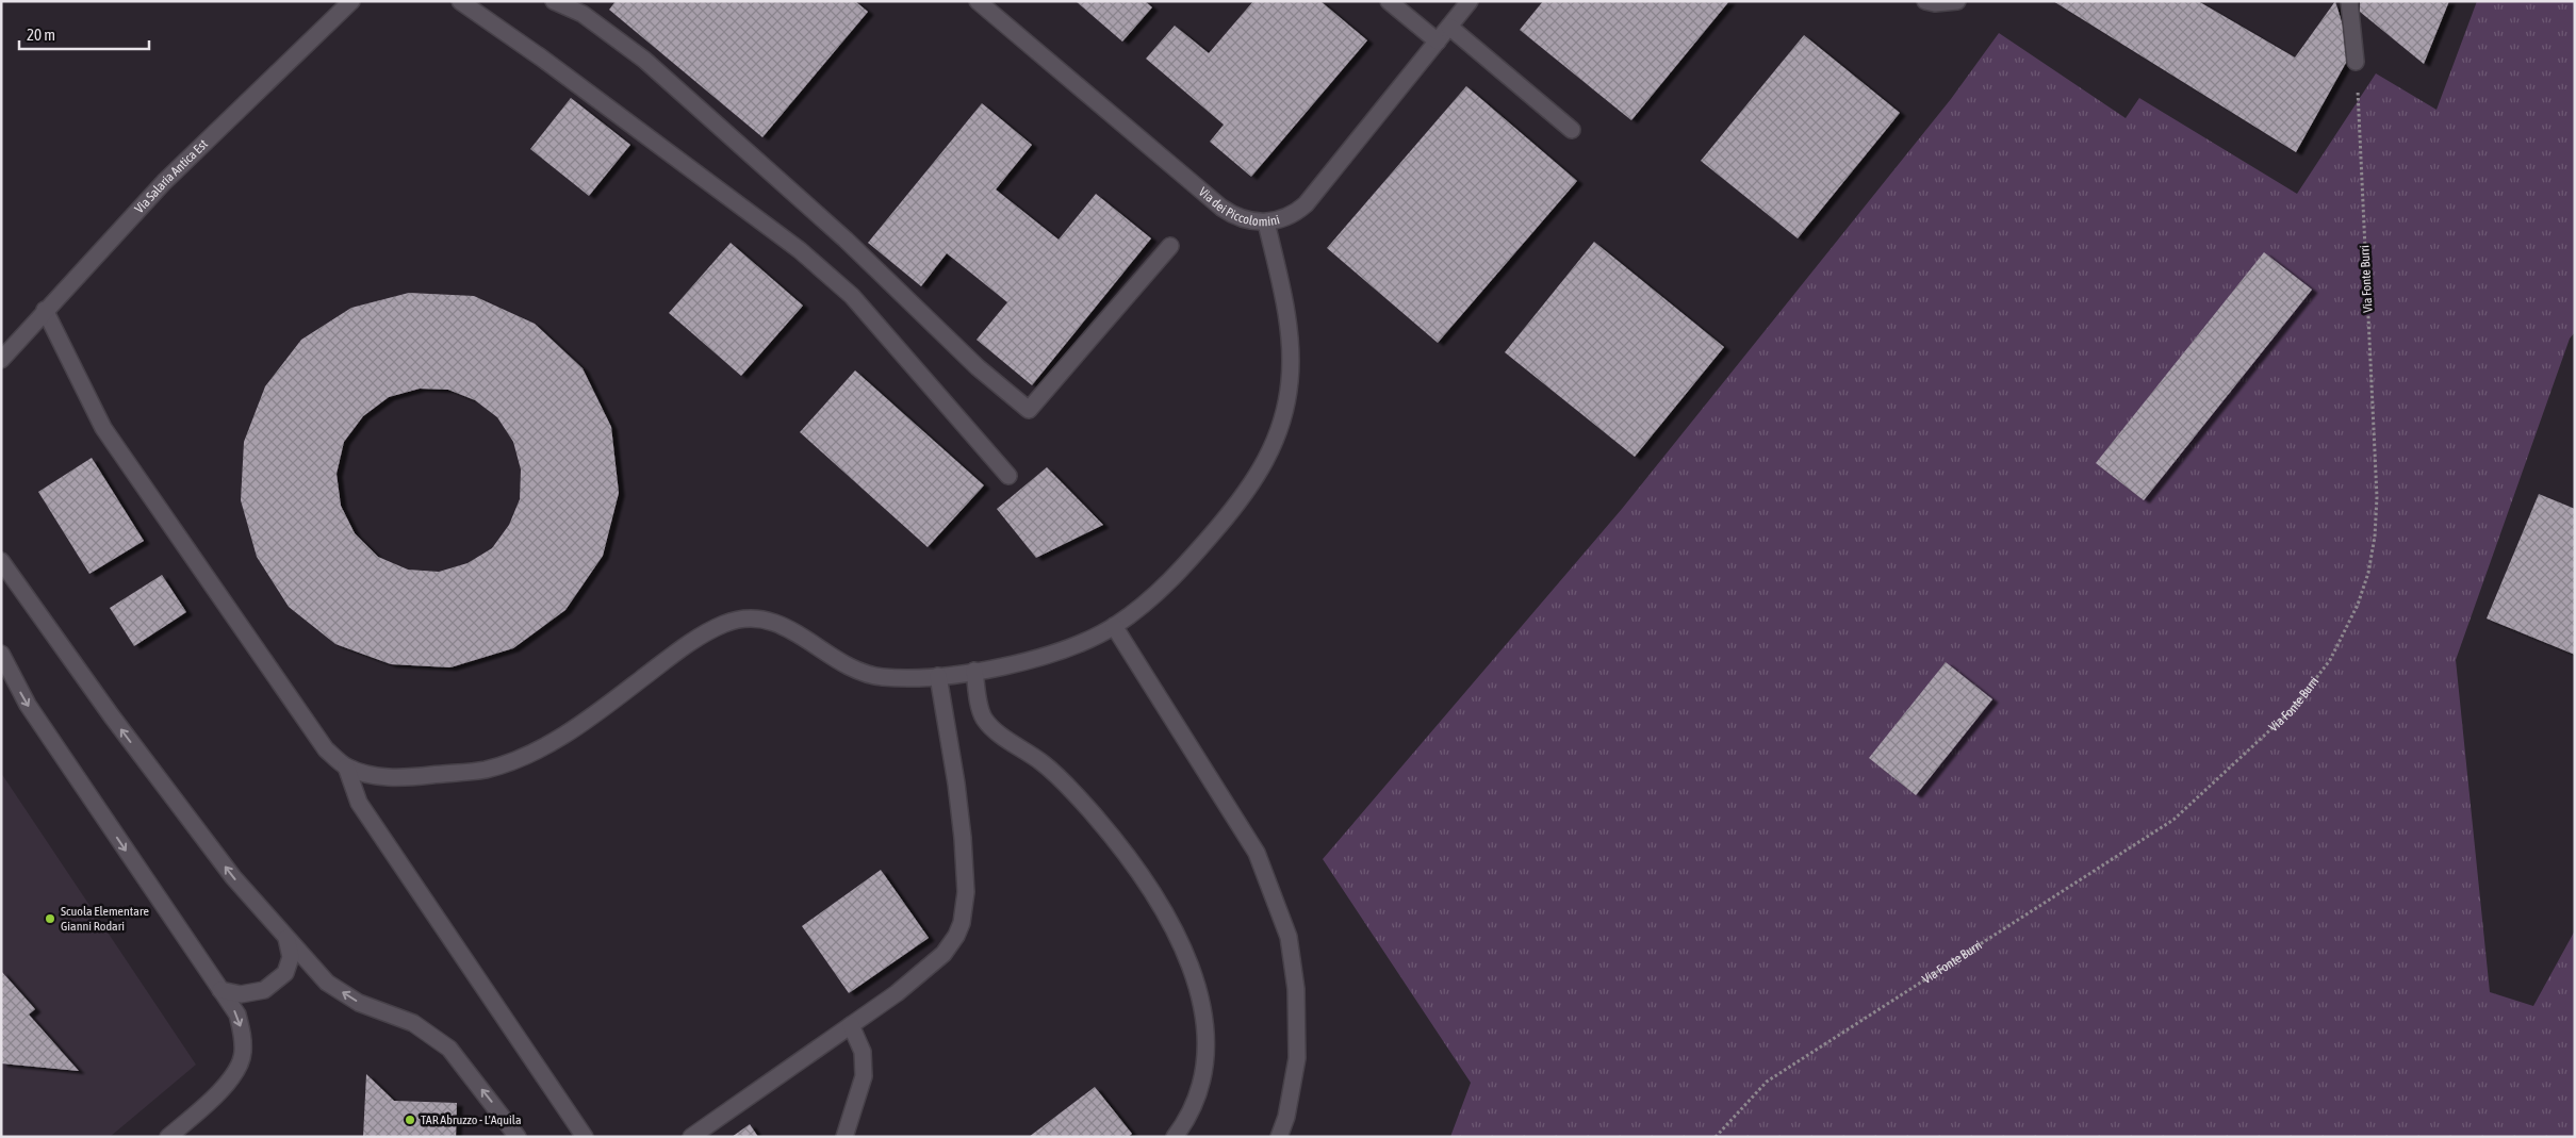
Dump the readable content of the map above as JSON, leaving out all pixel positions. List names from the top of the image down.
{
  "streets": {
    "street": ["Via Salaria Antica Est", "Via dei Piccolomini"],
    "path": ["Via Fonte Burri"]
  },
  "places": ["Scuola Elementare Gianni Rodari", "TAR Abruzzo - L'Aquila"],
  "scale_bar": "20 m"
}
